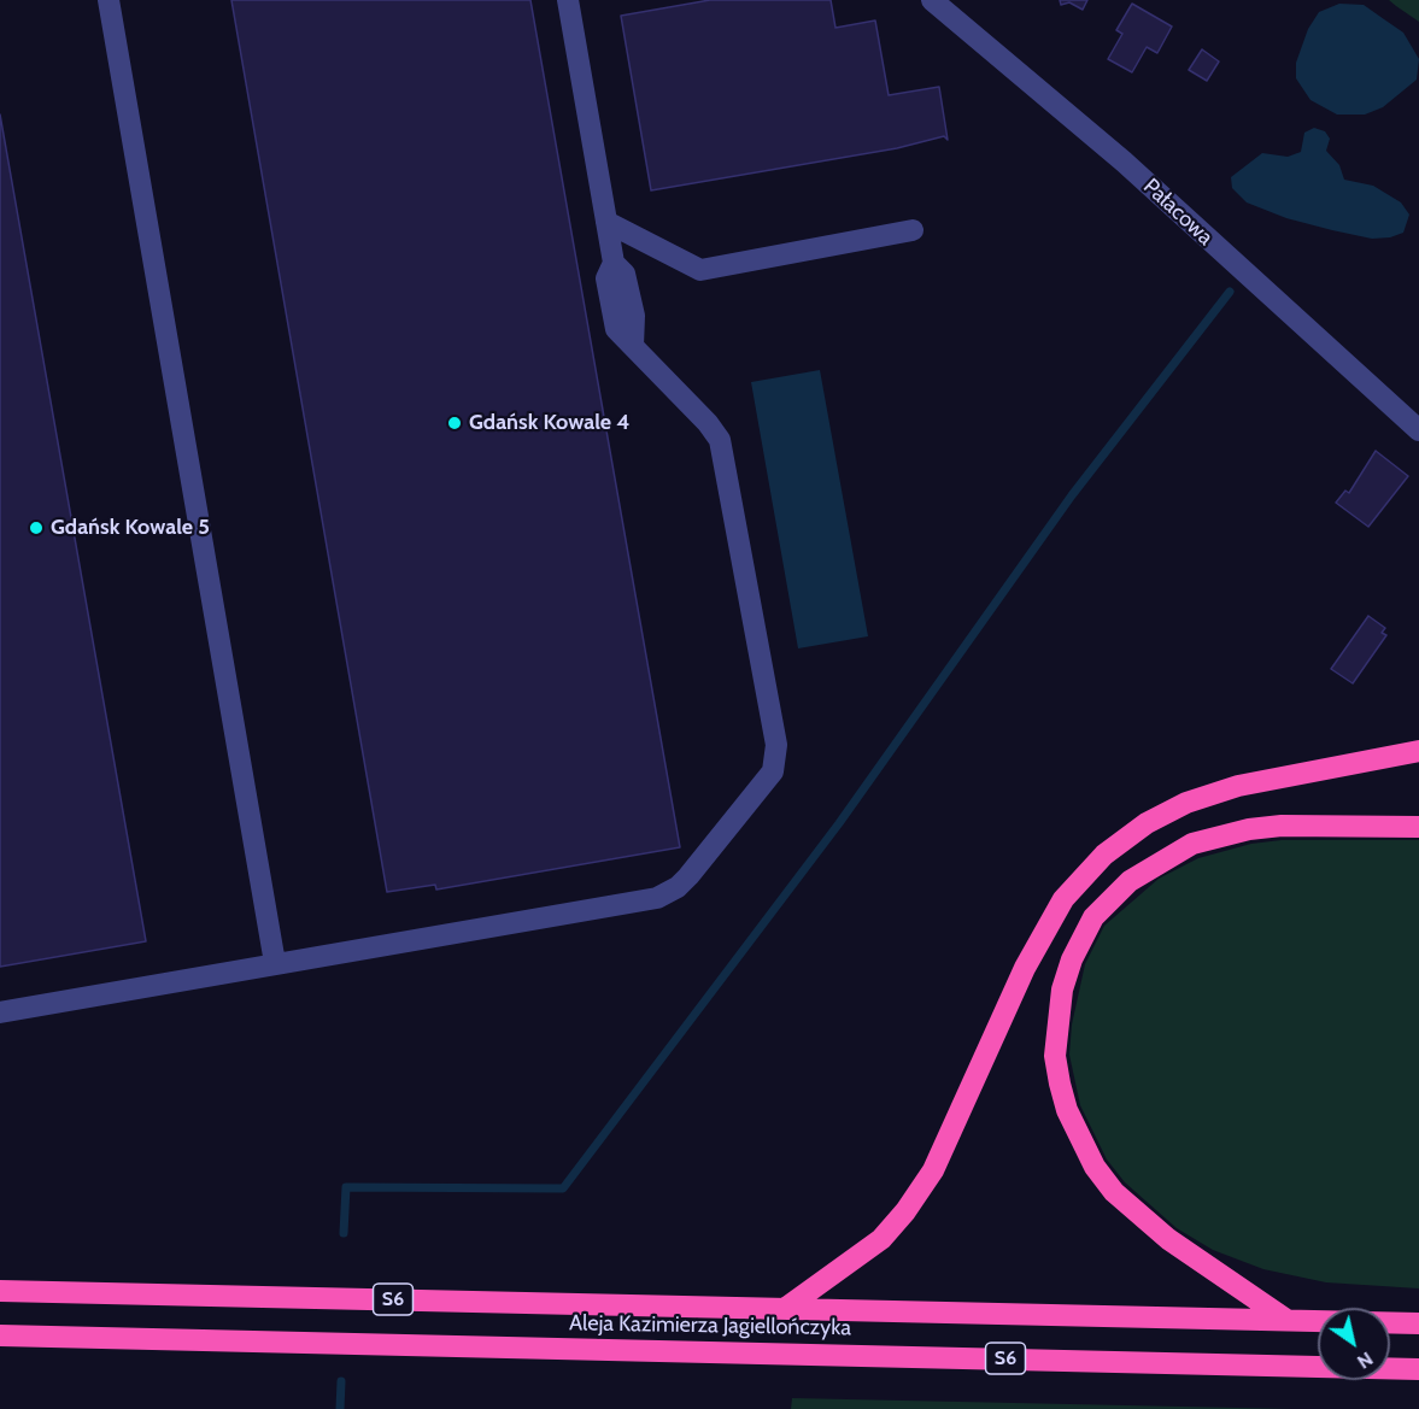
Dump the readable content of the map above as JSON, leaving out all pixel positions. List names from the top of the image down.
{
  "streets": {
    "highway": ["S6", "Aleja Kazimierza Jagiellończyka"],
    "street": ["Pałacowa"]
  },
  "places": ["Gdańsk Kowale 4", "Gdańsk Kowale 5"],
  "north": "bottom right"
}
